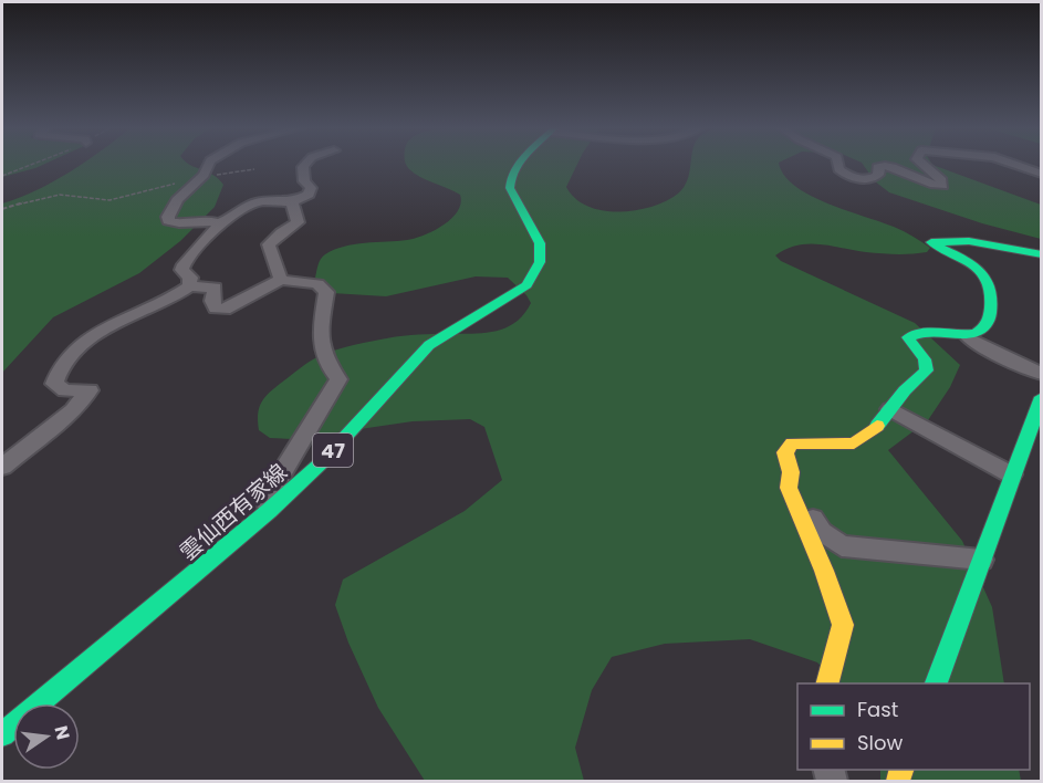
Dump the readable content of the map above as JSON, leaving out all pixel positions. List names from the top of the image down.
{
  "streets": {
    "street": ["47", "雲仙西有家線"]
  },
  "legend": ["Fast", "Slow"],
  "north": "right"
}
